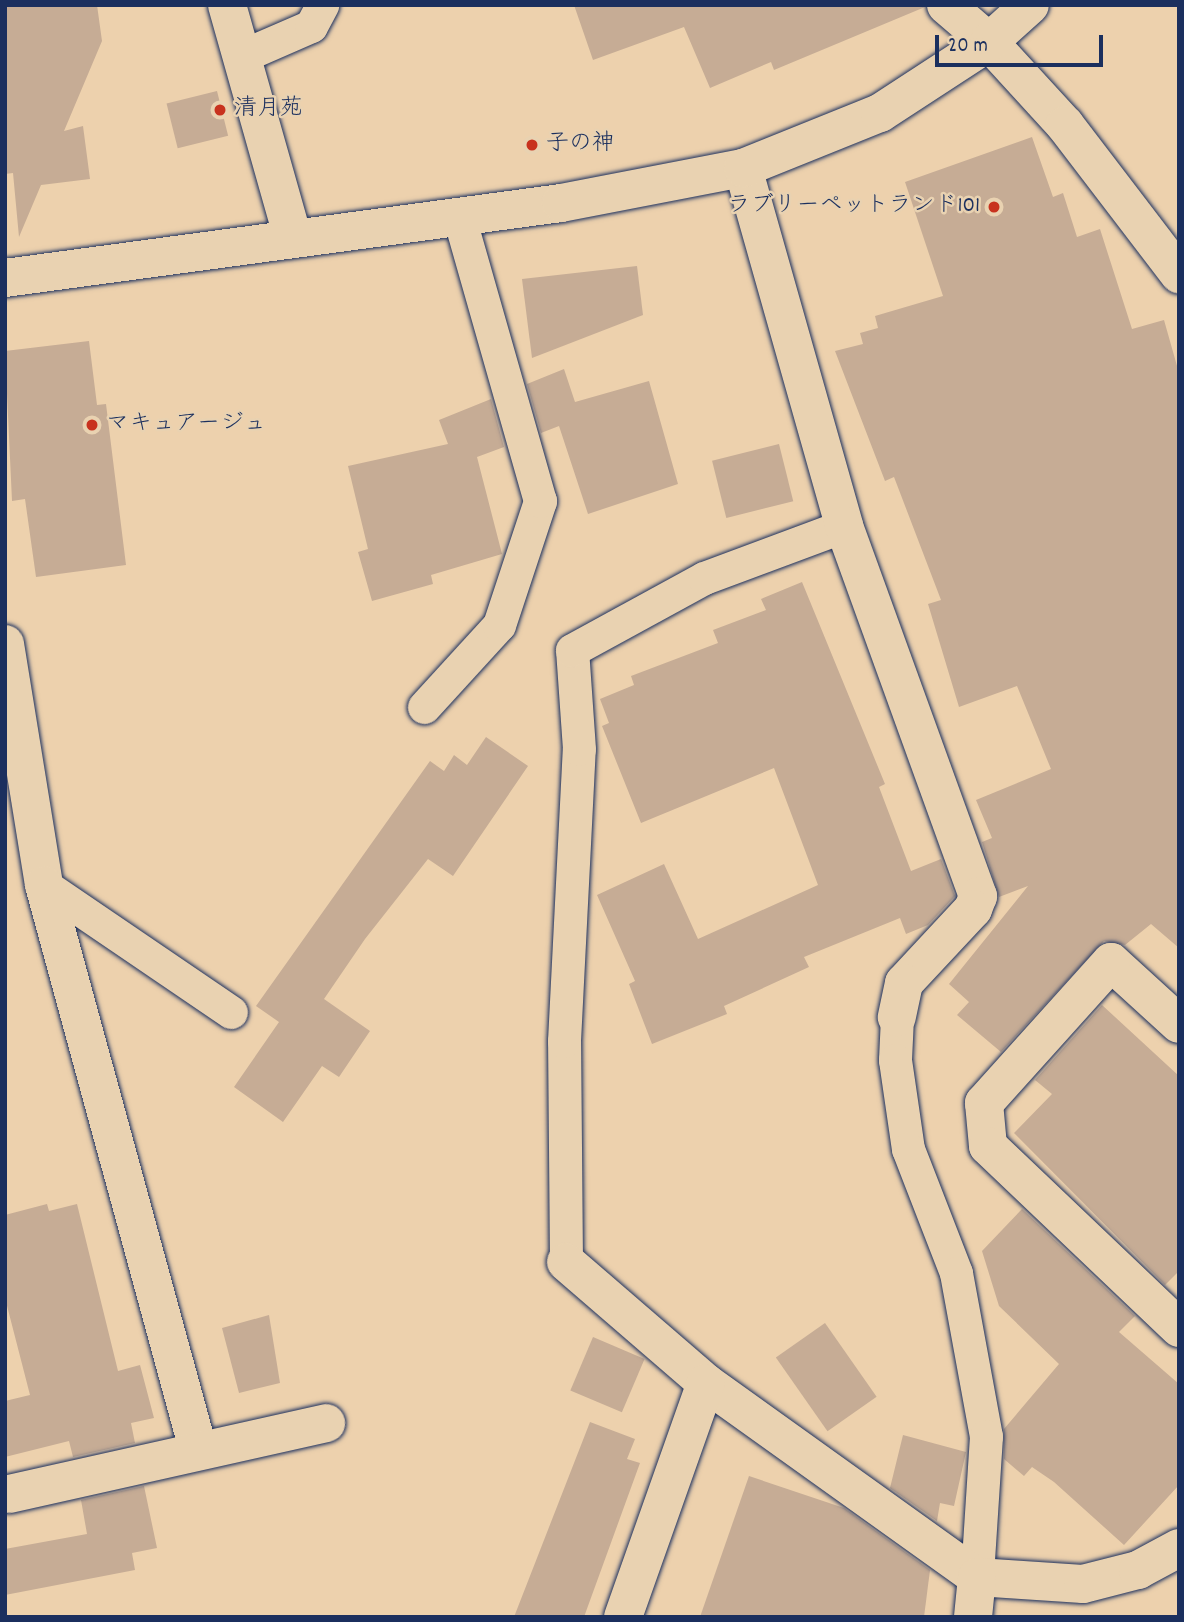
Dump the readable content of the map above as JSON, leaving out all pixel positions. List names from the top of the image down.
{
  "places": [
    "清月苑",
    "子の神",
    "ラブリーペットランド101",
    "マキュアージュ"
  ],
  "scale_bar": "20 m"
}
